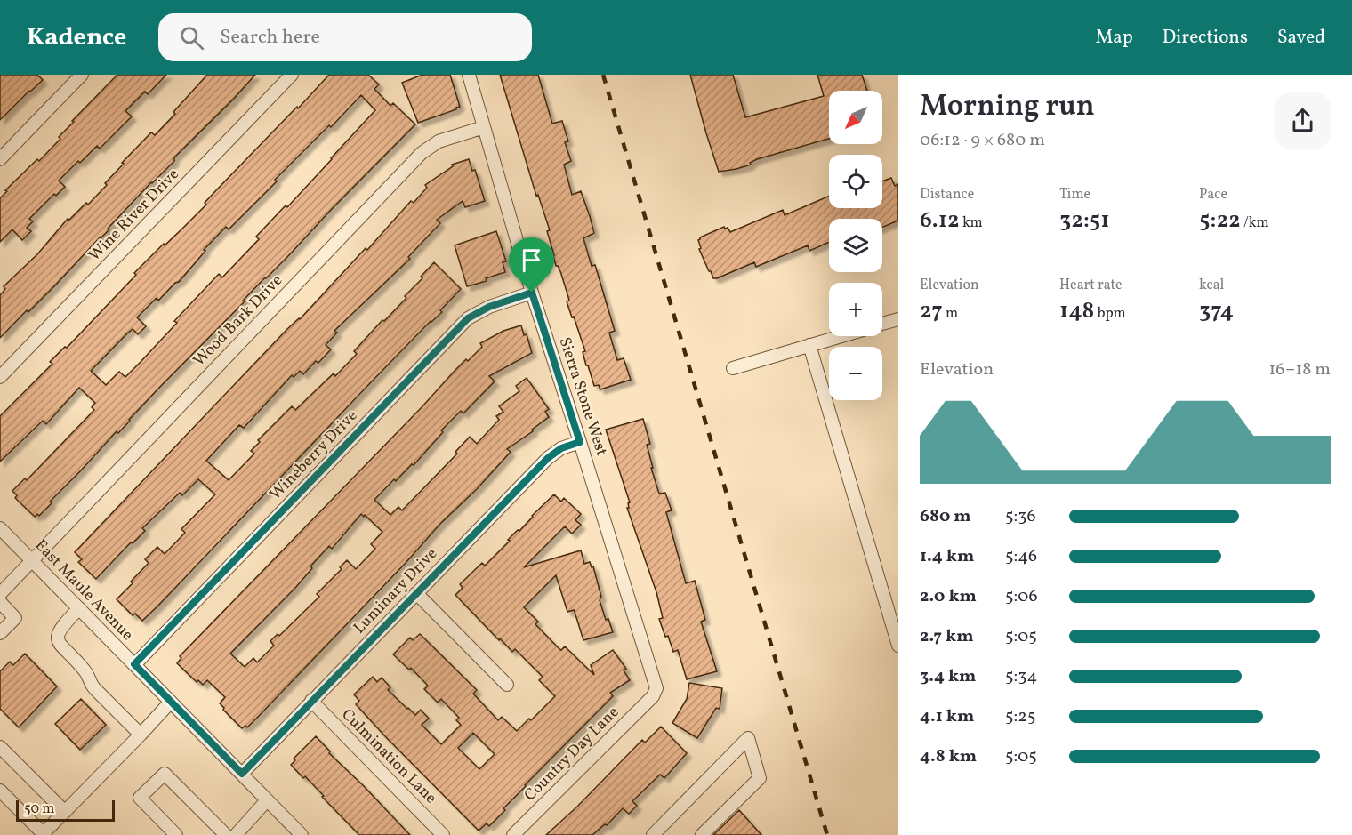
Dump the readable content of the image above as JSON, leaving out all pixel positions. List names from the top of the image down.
{
  "streets": {
    "street": [
      "Wine River Drive",
      "Wood Bark Drive",
      "Sierra Stone West",
      "Wineberry Drive",
      "East Maule Avenue",
      "Luminary Drive",
      "Country Day Lane",
      "Culmination Lane"
    ]
  },
  "crossings": [
    ["Wood Bark Drive", "Sierra Stone West"],
    ["Wood Bark Drive", "East Maule Avenue"],
    ["Sierra Stone West", "Wineberry Drive"],
    ["Sierra Stone West", "Luminary Drive"],
    ["Sierra Stone West", "Country Day Lane"],
    ["Wineberry Drive", "East Maule Avenue"],
    ["East Maule Avenue", "Luminary Drive"],
    ["Luminary Drive", "Culmination Lane"]
  ],
  "scale_bar": "50 m",
  "north": "bottom left",
  "page": {
    "header": "Kadence",
    "search": "Search here",
    "nav": ["Map", "Directions", "Saved"],
    "heading": ["Morning run", "06:12 · 9 × 680 m"],
    "map_buttons": ["+", "−"],
    "stats": [
      ["Distance", "6.12 km"],
      ["Time", "32:51"],
      ["Pace", "5:22 /km"],
      ["Elevation", "27 m"],
      ["Heart rate", "148 bpm"],
      ["kcal", "374"]
    ],
    "chart": ["Elevation", "16–18 m"],
    "list": [
      {
        "name": "680 m",
        "note": "5:36"
      },
      {
        "name": "1.4 km",
        "note": "5:46"
      },
      {
        "name": "2.0 km",
        "note": "5:06"
      },
      {
        "name": "2.7 km",
        "note": "5:05"
      },
      {
        "name": "3.4 km",
        "note": "5:34"
      },
      {
        "name": "4.1 km",
        "note": "5:25"
      },
      {
        "name": "4.8 km",
        "note": "5:05"
      }
    ],
    "scale": "50 m"
  }
}
